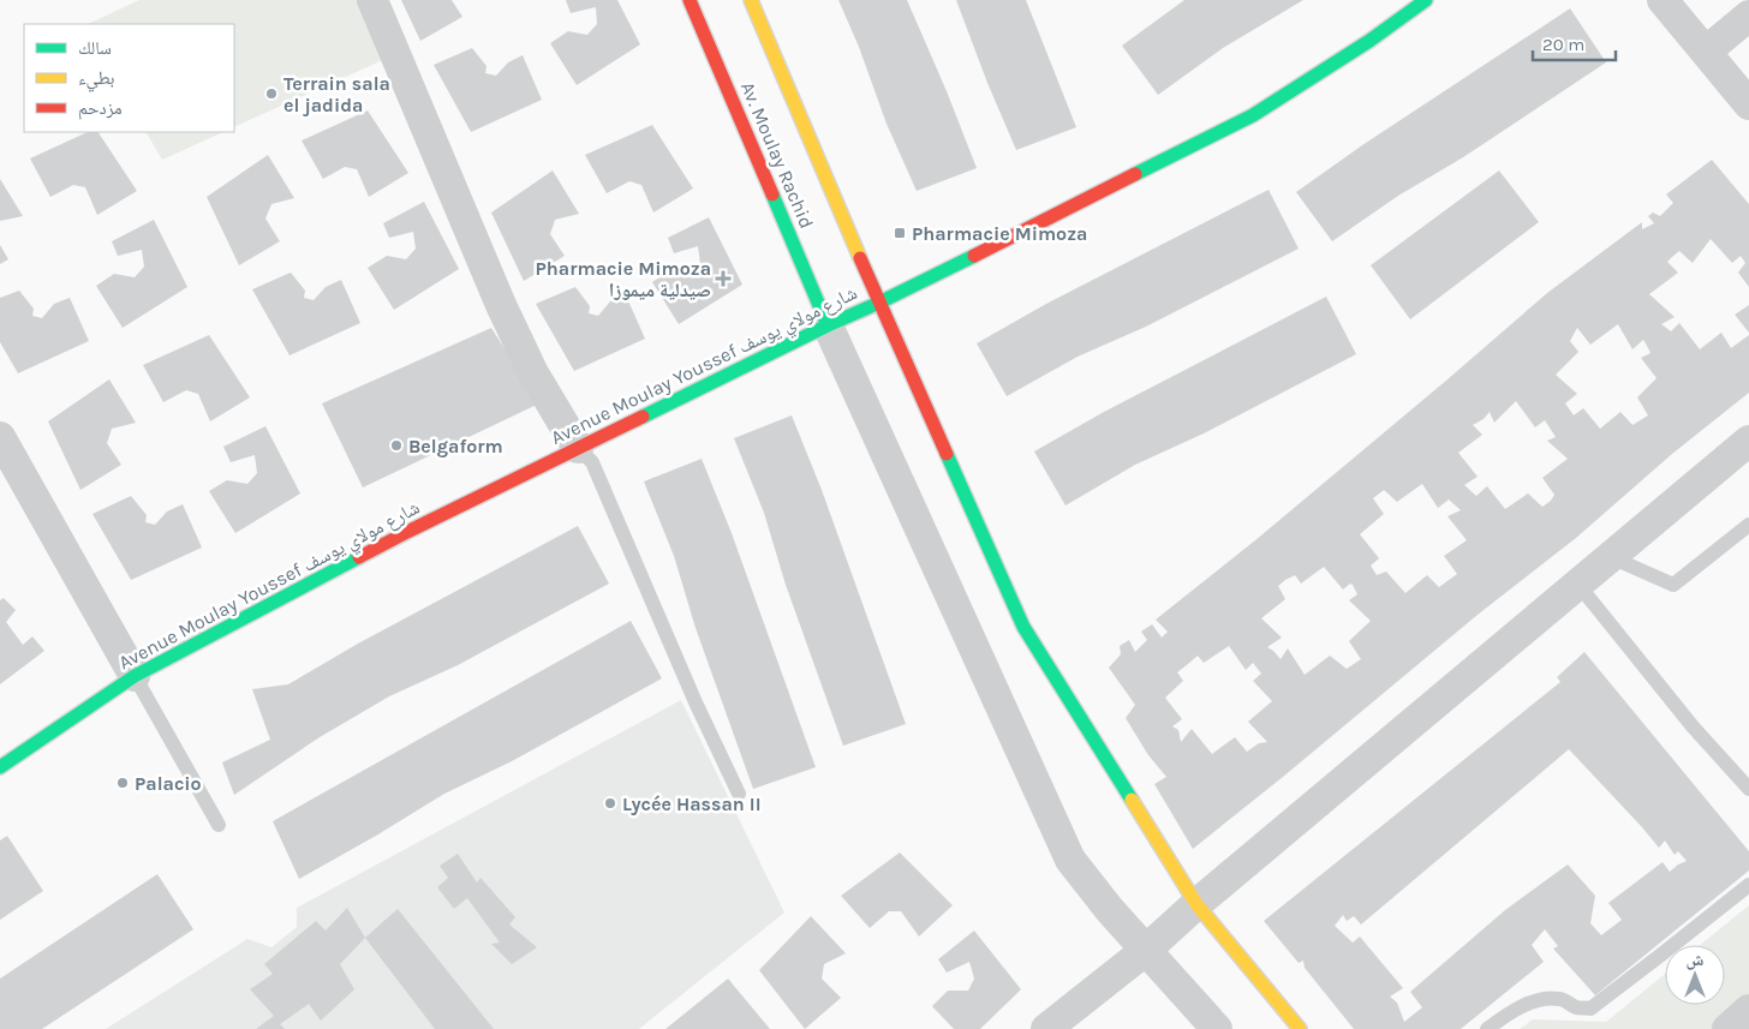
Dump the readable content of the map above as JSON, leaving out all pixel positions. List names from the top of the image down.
{
  "streets": {
    "street": ["Av. Moulay Rachid", "Avenue Moulay Youssef شارع مولاي يوسف"]
  },
  "crossings": [
    ["Av. Moulay Rachid", "Avenue Moulay Youssef شارع مولاي يوسف"]
  ],
  "places": {
    "other": [
      "Terrain sala el jadida",
      "Belgaform",
      "Palacio",
      "Lycée Hassan II"
    ],
    "transit": ["Pharmacie Mimoza"],
    "health": ["Pharmacie Mimoza صيدلية ميموزا"]
  },
  "legend": ["سالك", "بطيء", "مزدحم"],
  "scale_bar": "20 m",
  "north": "top"
}
